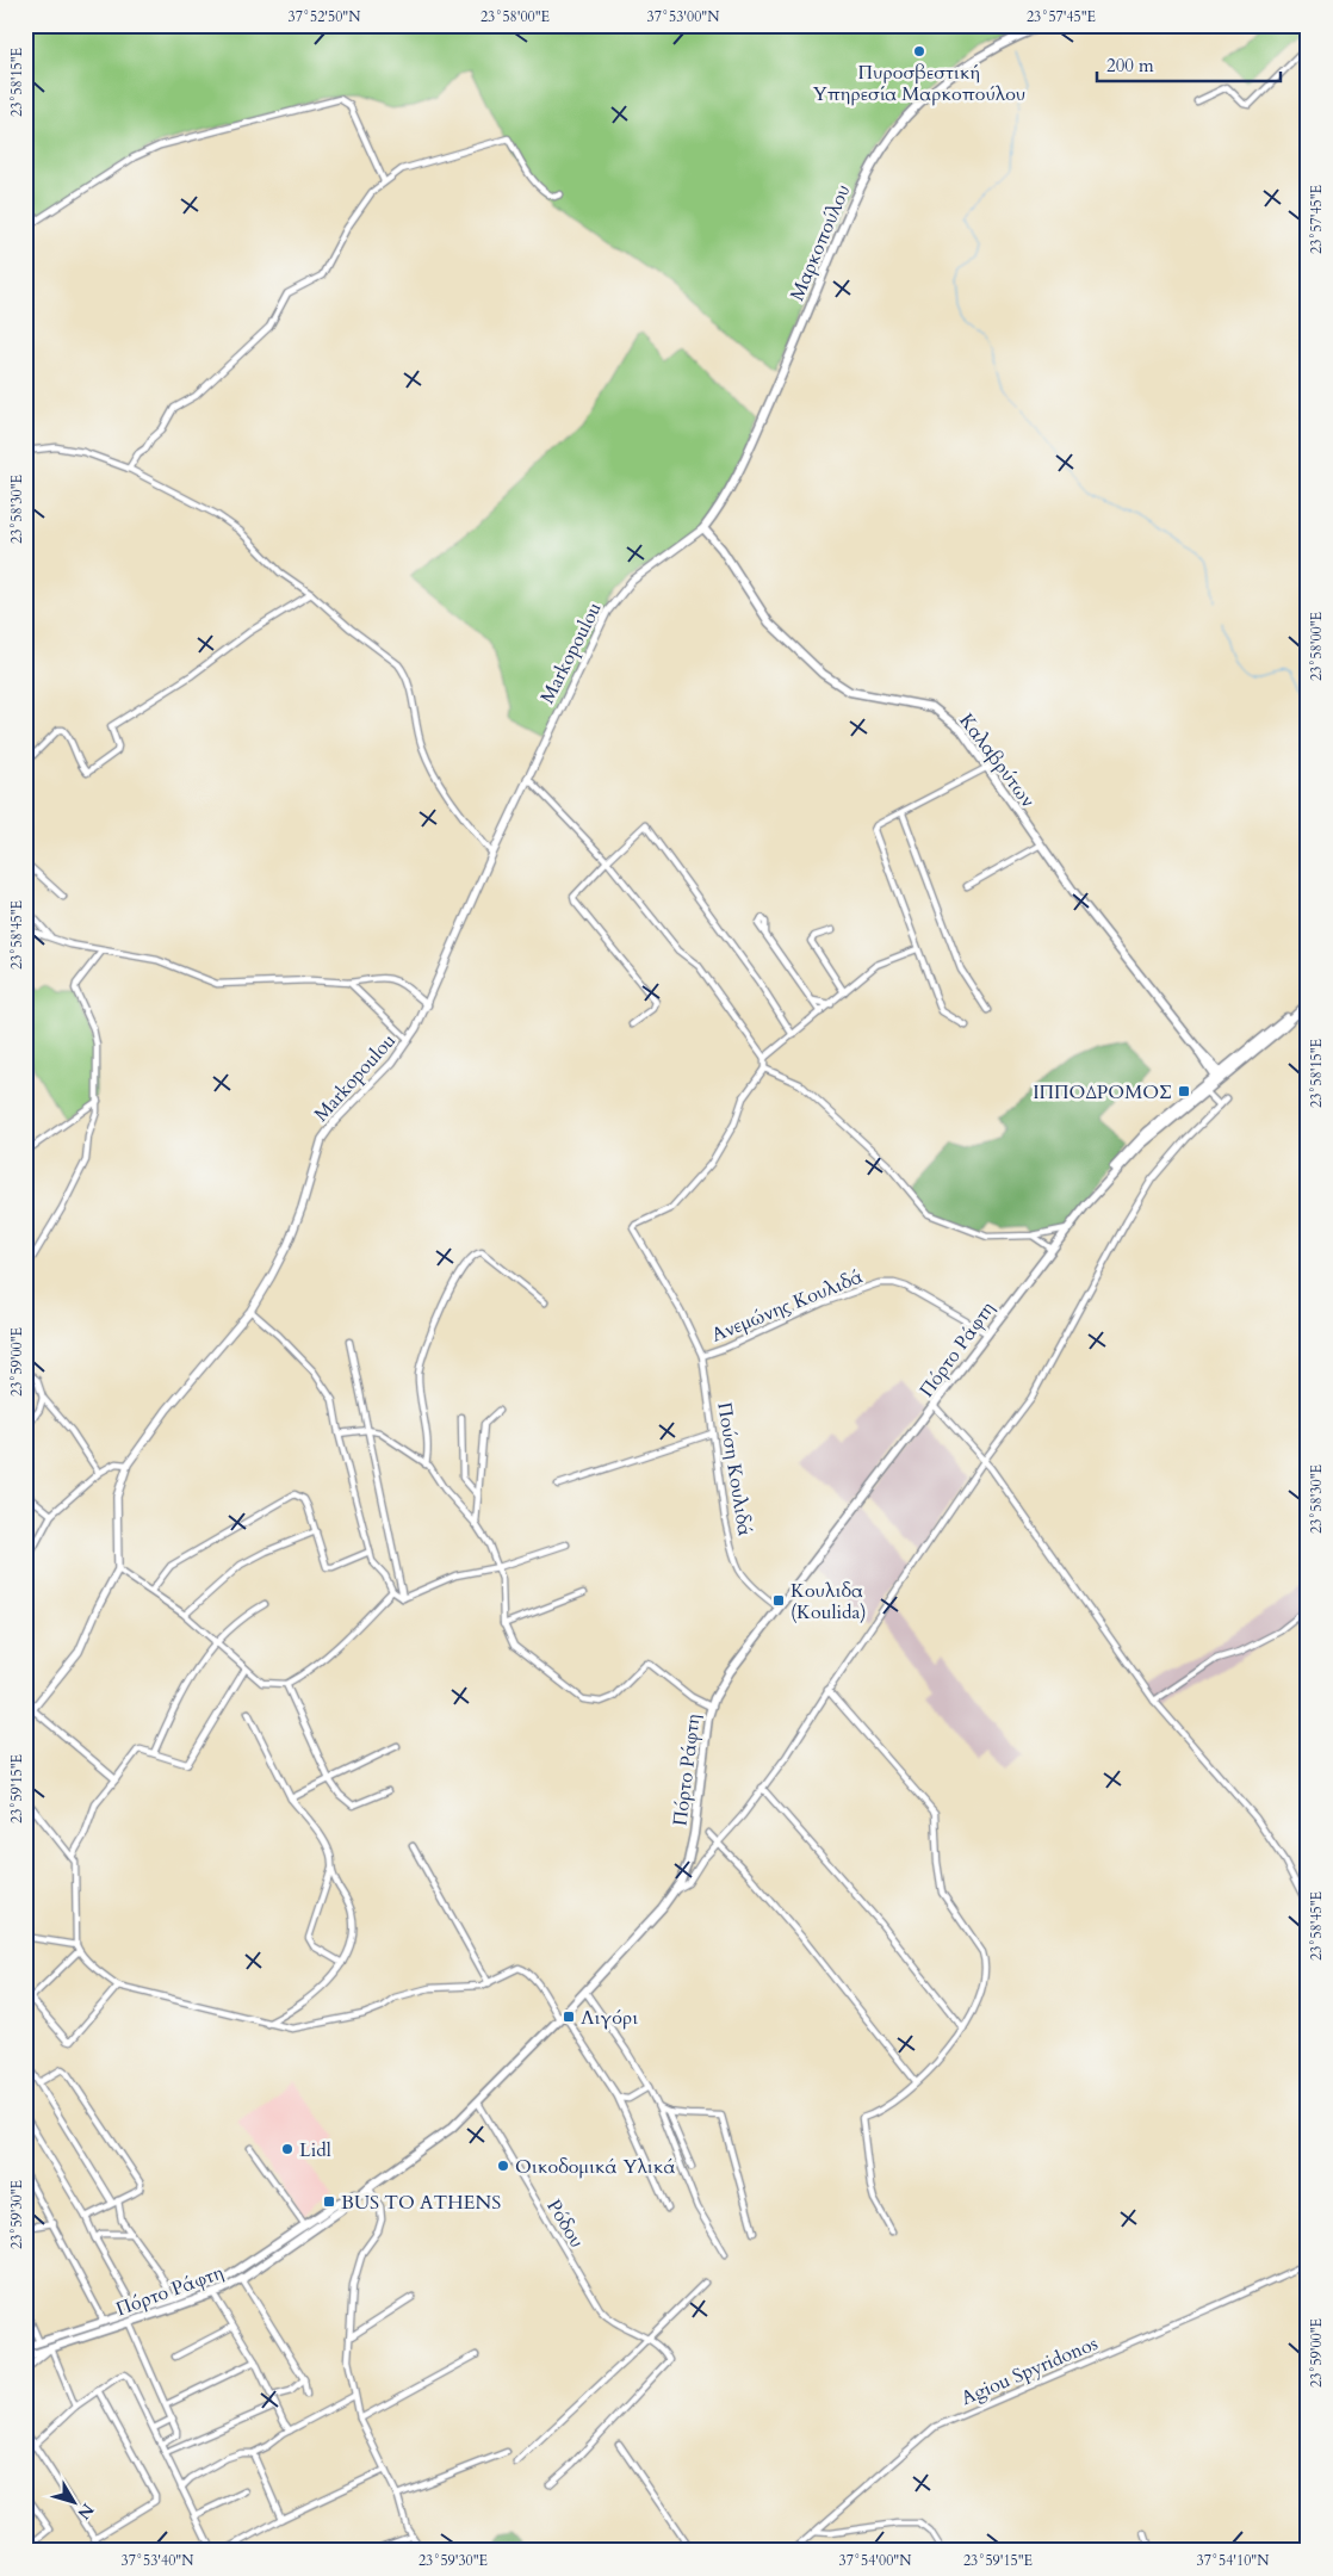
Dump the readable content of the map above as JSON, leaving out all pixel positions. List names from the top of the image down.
{
  "streets": {
    "main road": ["Μαρκοπούλου", "Καλαβρύτων", "Πόρτο Ράφτη"],
    "street": [
      "Markopoulou",
      "Ανεμώνης Κουλιδά",
      "Πούση Κουλιδά",
      "Ρόδου",
      "Agiou Spyridonos"
    ]
  },
  "crossings": [
    ["Μαρκοπούλου", "Markopoulou"],
    ["Μαρκοπούλου", "Καλαβρύτων"],
    ["Markopoulou", "Καλαβρύτων"],
    ["Καλαβρύτων", "Πόρτο Ράφτη"],
    ["Ανεμώνης Κουλιδά", "Πόρτο Ράφτη"],
    ["Ανεμώνης Κουλιδά", "Πούση Κουλιδά"],
    ["Πόρτο Ράφτη", "Πούση Κουλιδά"],
    ["Πόρτο Ράφτη", "Ρόδου"]
  ],
  "places": {
    "other": ["Πυροσβεστική Υπηρεσία Μαρκοπούλου", "Lidl", "Οικοδομικά Υλικά"],
    "transit": [
      "ΙΠΠΟΔΡΟΜΟΣ",
      "Κουλιδα (Koulida)",
      "Λιγόρι",
      "BUS TO ATHENS"
    ]
  },
  "scale_bar": "200 m",
  "north": "bottom right",
  "coordinates": [
    "37°52'50\"N",
    "23°58'00\"E",
    "37°53'00\"N",
    "23°57'45\"E",
    "23°58'15\"E",
    "23°58'30\"E",
    "23°58'45\"E",
    "23°59'00\"E",
    "23°59'15\"E",
    "23°59'30\"E",
    "37°53'40\"N",
    "37°54'00\"N",
    "37°54'10\"N"
  ]
}
